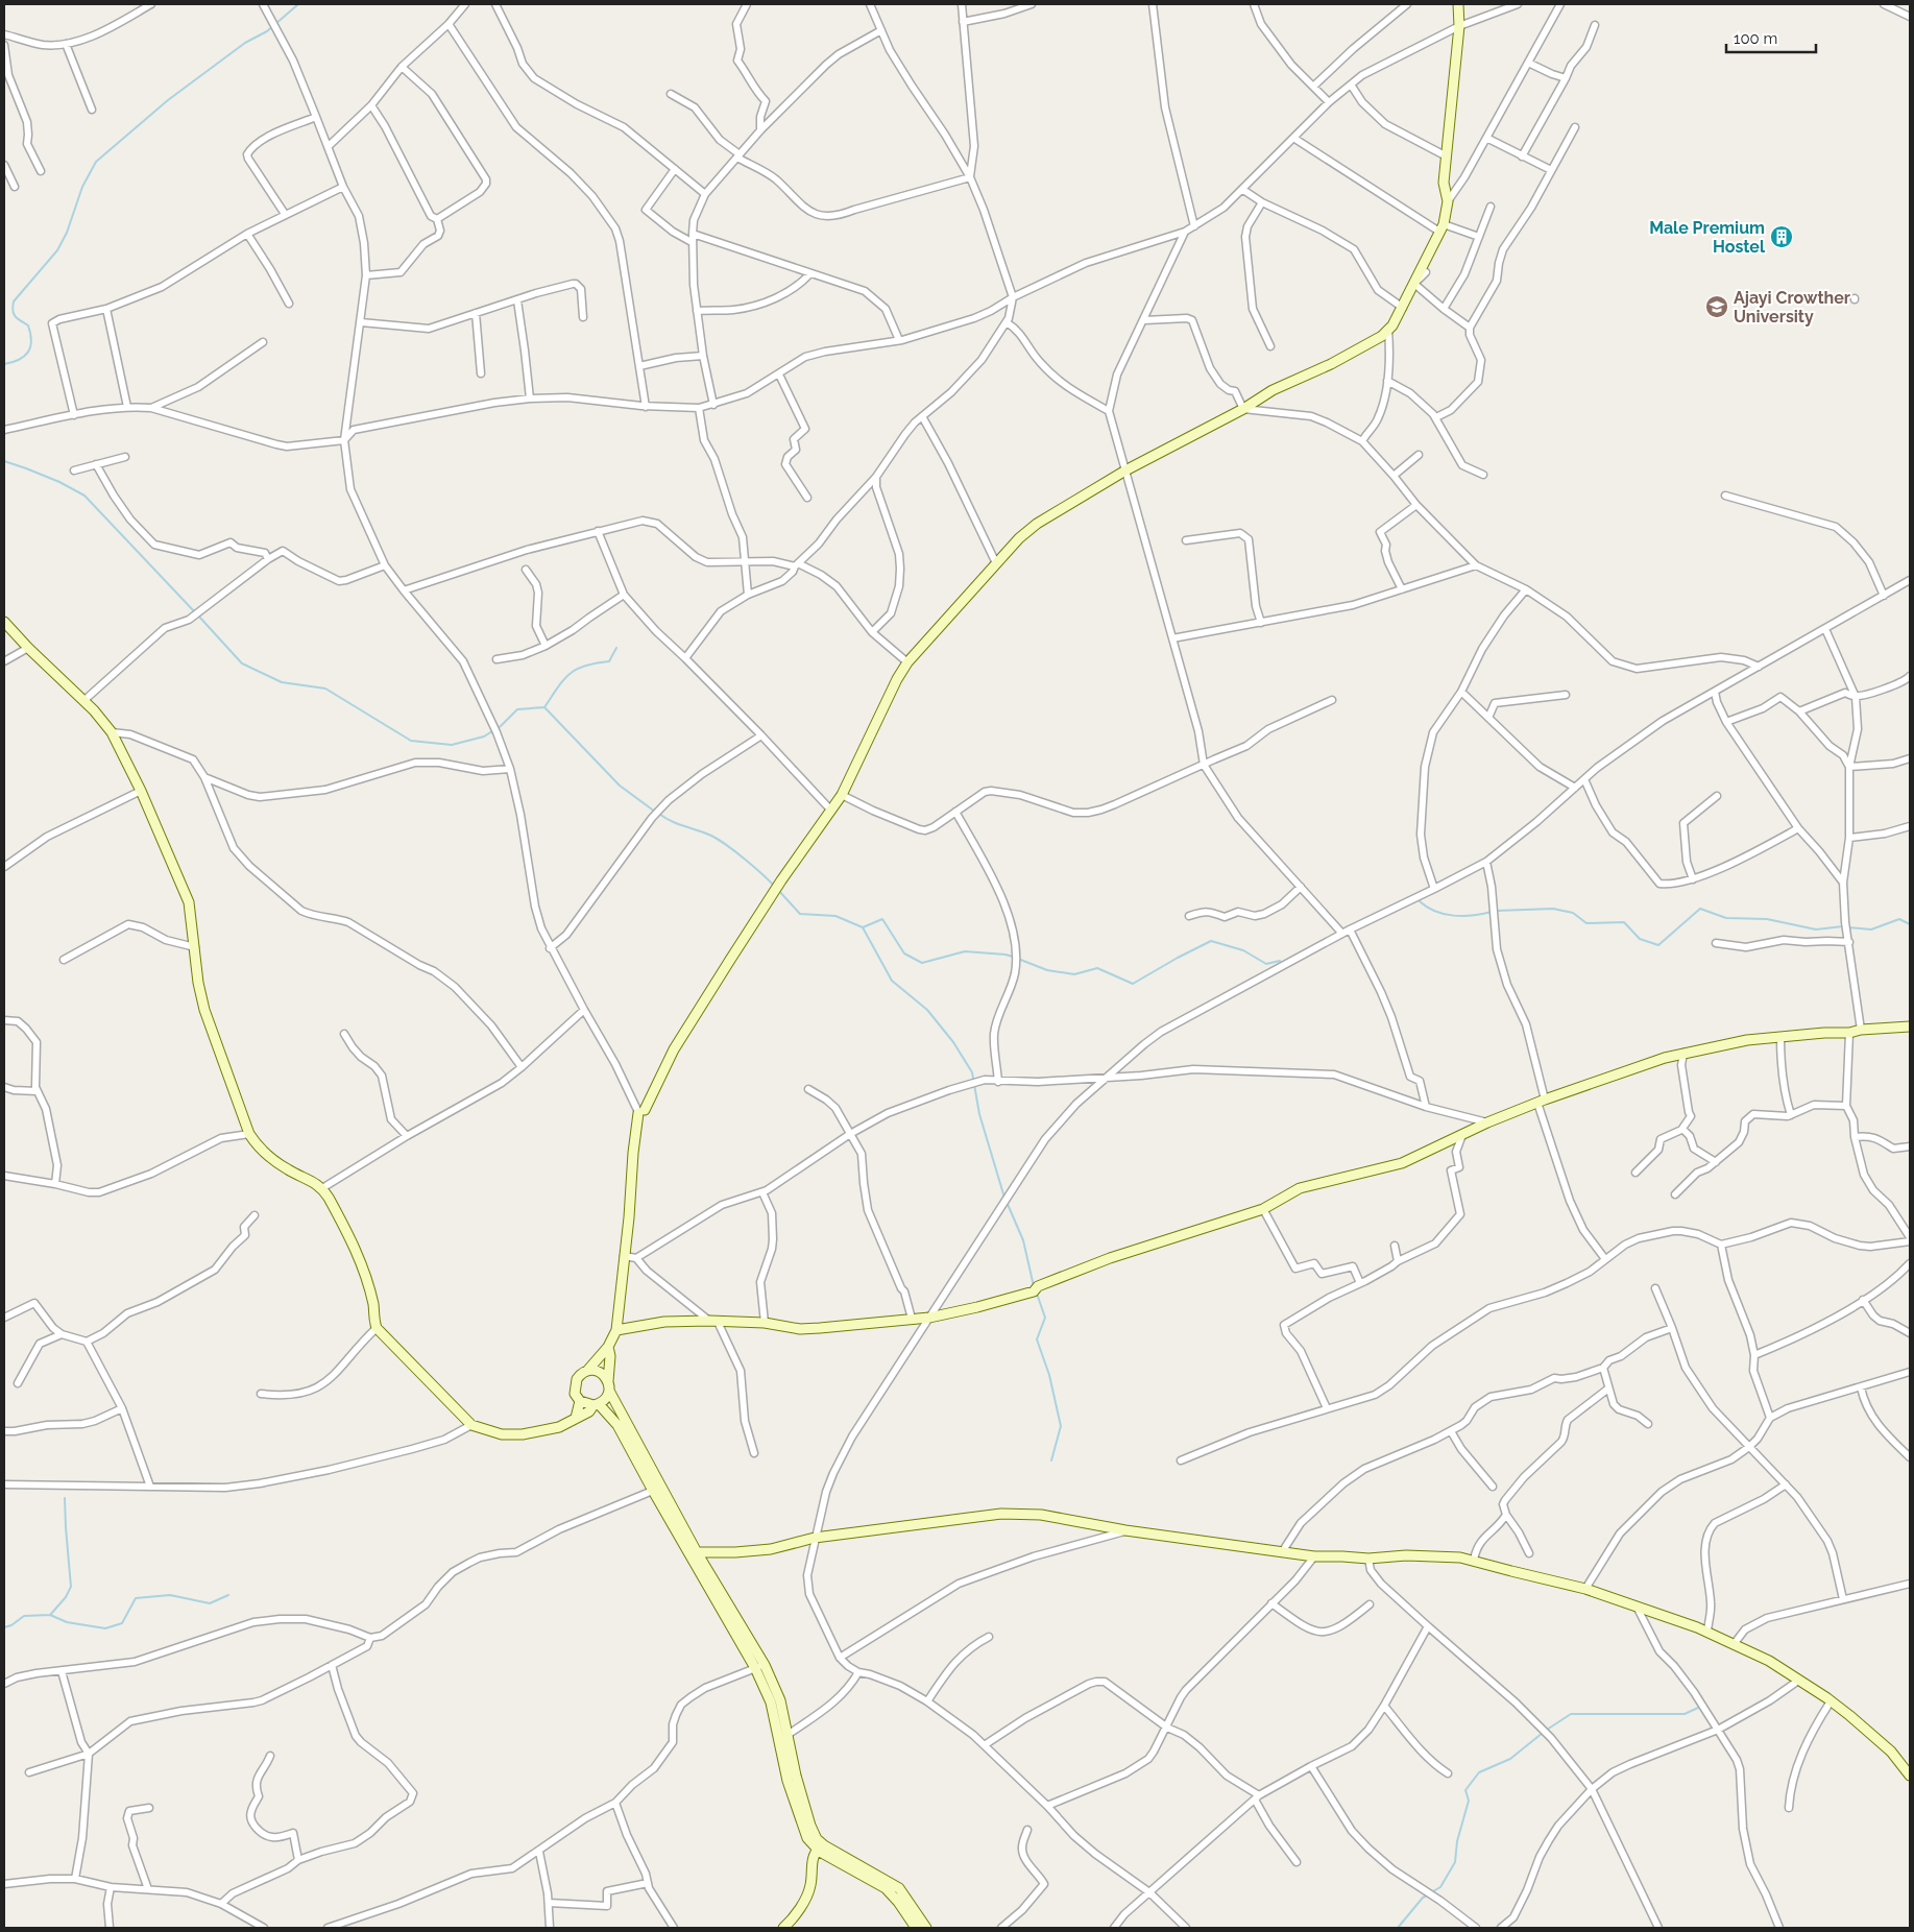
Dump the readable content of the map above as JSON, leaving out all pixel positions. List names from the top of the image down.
{
  "places": {
    "building": ["Male Premium Hostel"],
    "school or university": ["Ajayi Crowther University"]
  },
  "scale_bar": "100 m"
}
